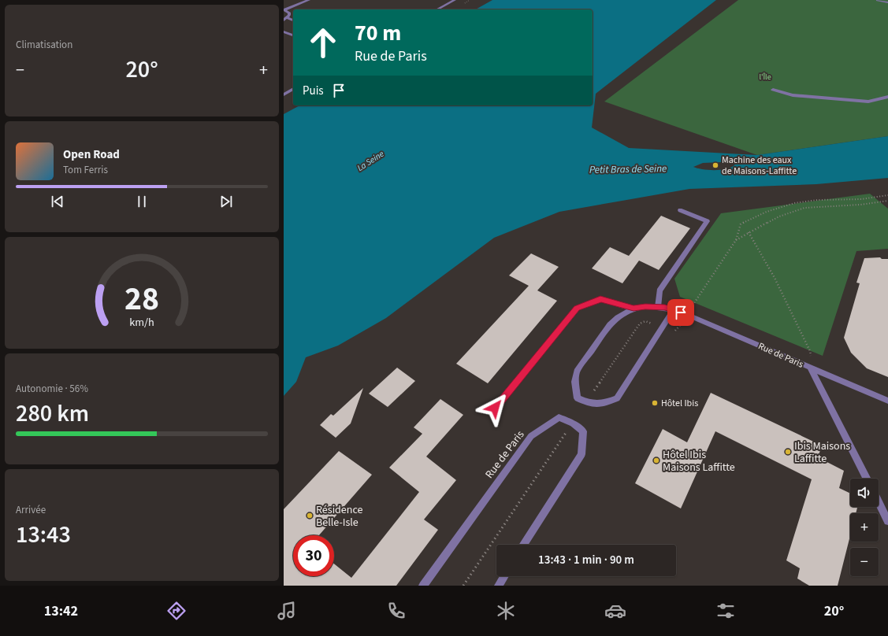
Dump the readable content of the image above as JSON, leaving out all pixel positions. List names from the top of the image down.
{
  "streets": {
    "street": ["Rue de Paris"]
  },
  "water": ["La Seine", "Petit Bras de Seine"],
  "parks": ["l'Île"],
  "places": [
    "Machine des eaux de Maisons-Laffitte",
    "Hôtel Ibis",
    "Ibis Maisons Laffitte",
    "Hôtel Ibis Maisons Laffitte",
    "Résidence Belle-Isle"
  ],
  "page": {
    "tile": [
      "Climatisation",
      ["Autonomie · 56%", "280 km"],
      ["Arrivée", "13:43"]
    ],
    "turn": ["70 m", "Rue de Paris"],
    "heat": ["−", "20°", "+"],
    "then": "Puis",
    "song": ["Open Road", "Tom Ferris"],
    "map_buttons": ["+", "−"],
    "limit": "30",
    "trip": "13:43 · 1 min · 90 m",
    "tabs": ["13:42", "20°"],
    "gauge": ["28", "km/h"]
  }
}
